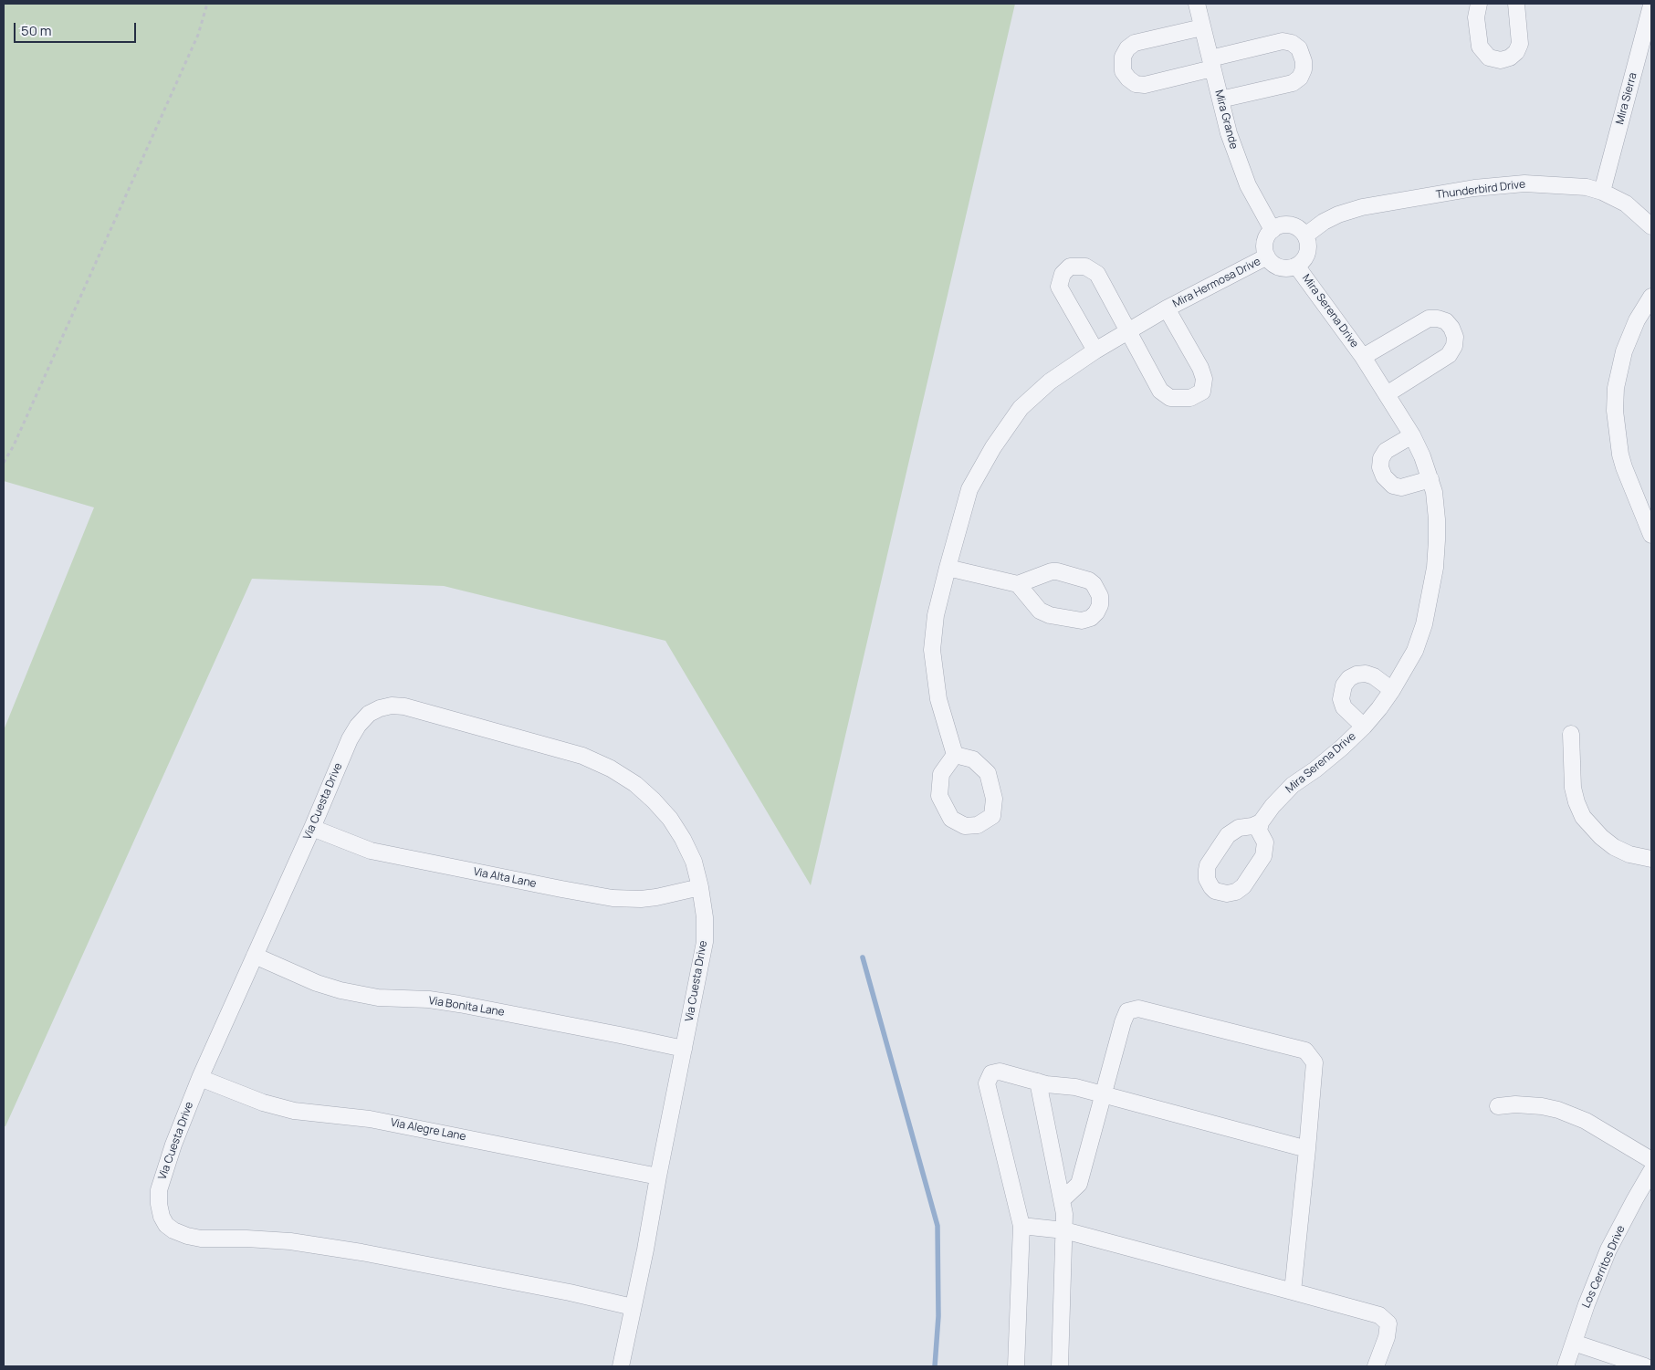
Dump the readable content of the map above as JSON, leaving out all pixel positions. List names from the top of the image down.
{
  "streets": {
    "street": [
      "Mira Sierra",
      "Mira Grande",
      "Thunderbird Drive",
      "Mira Hermosa Drive",
      "Mira Serena Drive",
      "Via Cuesta Drive",
      "Via Alta Lane",
      "Via Bonita Lane",
      "Via Alegre Lane",
      "Los Cerritos Drive"
    ]
  },
  "crossings": [
    ["Mira Sierra", "Thunderbird Drive"],
    ["Mira Grande", "Thunderbird Drive"],
    ["Mira Grande", "Mira Hermosa Drive"],
    ["Mira Grande", "Mira Serena Drive"],
    ["Thunderbird Drive", "Mira Hermosa Drive"],
    ["Thunderbird Drive", "Mira Serena Drive"],
    ["Mira Hermosa Drive", "Mira Serena Drive"],
    ["Via Cuesta Drive", "Via Alta Lane"],
    ["Via Cuesta Drive", "Via Bonita Lane"],
    ["Via Cuesta Drive", "Via Alegre Lane"]
  ],
  "scale_bar": "50 m"
}
